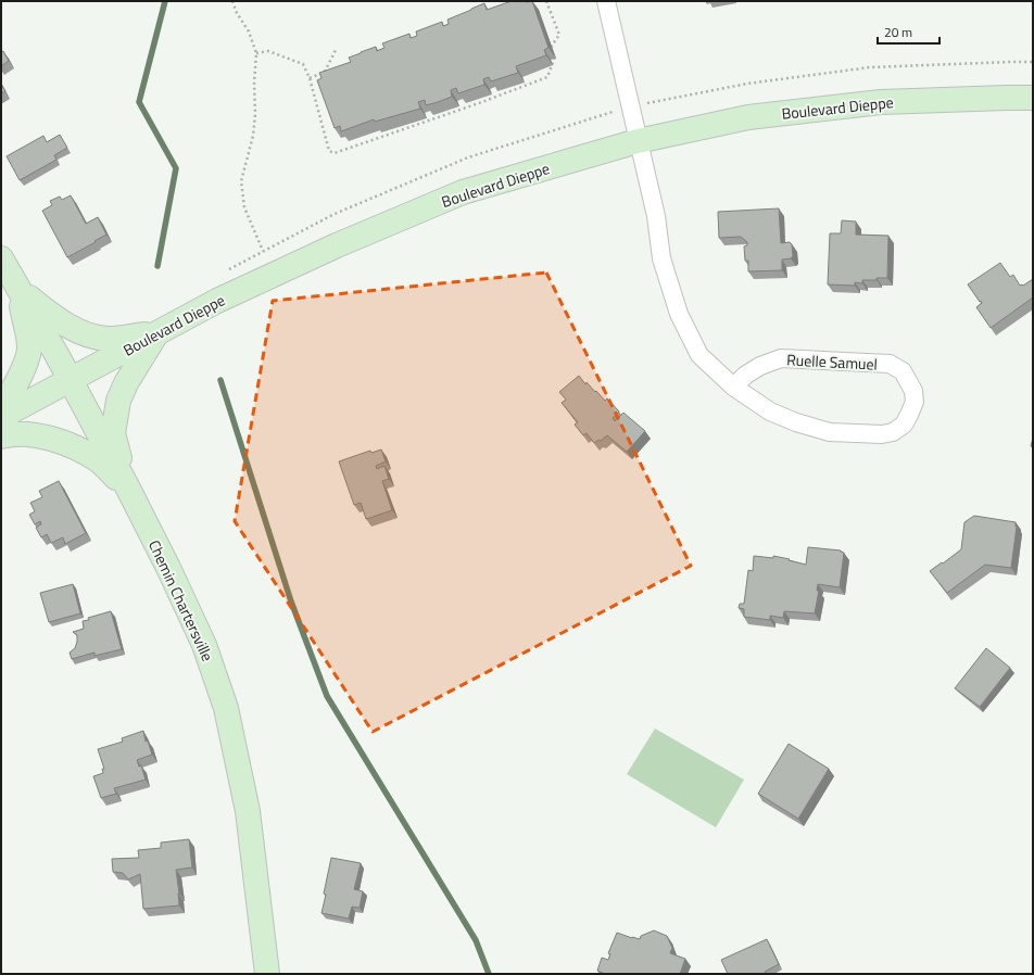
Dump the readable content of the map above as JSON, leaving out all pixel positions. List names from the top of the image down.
{
  "streets": {
    "main road": ["Boulevard Dieppe", "Chemin Chartersville"],
    "street": ["Ruelle Samuel"]
  },
  "crossings": [
    ["Boulevard Dieppe", "Ruelle Samuel"],
    ["Boulevard Dieppe", "Chemin Chartersville"]
  ],
  "scale_bar": "20 m"
}
